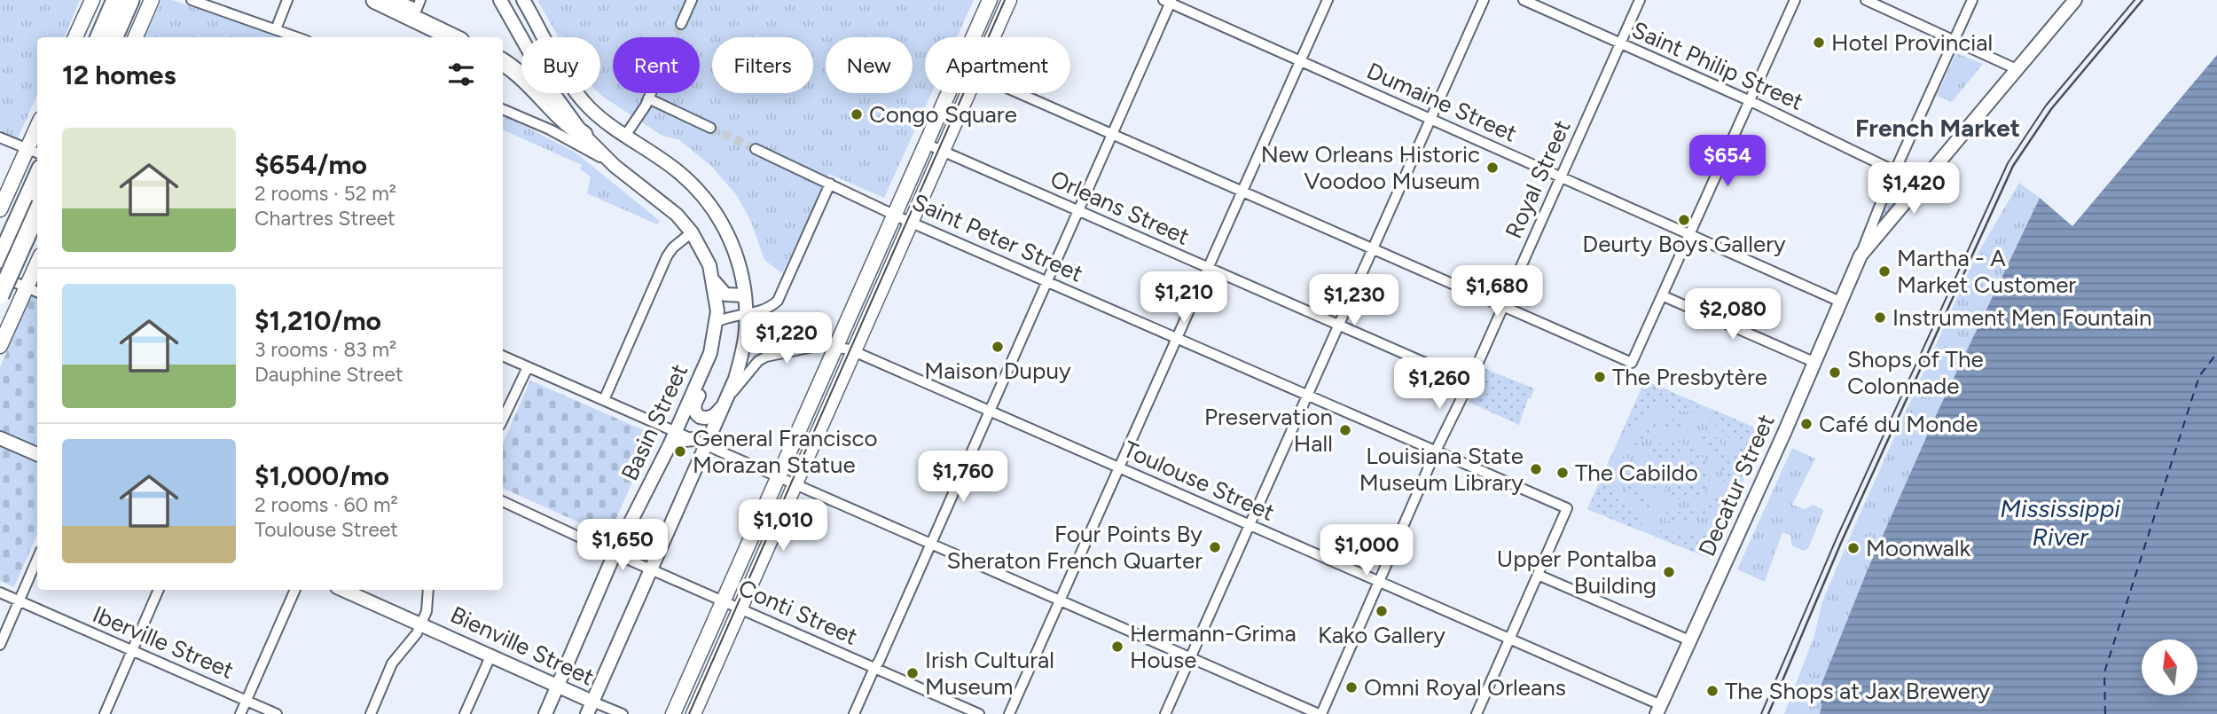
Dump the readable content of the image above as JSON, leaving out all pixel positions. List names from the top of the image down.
{
  "streets": {
    "street": [
      "Saint Philip Street",
      "Dumaine Street",
      "Royal Street",
      "Orleans Street",
      "Saint Peter Street",
      "Basin Street",
      "Toulouse Street",
      "Decatur Street",
      "Conti Street",
      "Iberville Street",
      "Bienville Street"
    ]
  },
  "crossings": [
    ["Saint Philip Street", "Royal Street"],
    ["Saint Philip Street", "Decatur Street"],
    ["Dumaine Street", "Royal Street"],
    ["Dumaine Street", "Decatur Street"],
    ["Royal Street", "Orleans Street"],
    ["Royal Street", "Saint Peter Street"],
    ["Royal Street", "Toulouse Street"],
    ["Basin Street", "Conti Street"],
    ["Basin Street", "Bienville Street"],
    ["Toulouse Street", "Decatur Street"]
  ],
  "districts": ["French Market"],
  "water": ["Mississippi River"],
  "places": [
    "Hotel Provincial",
    "Congo Square",
    "New Orleans Historic Voodoo Museum",
    "Deurty Boys Gallery",
    "Martha - A Market Customer",
    "Instrument Men Fountain",
    "Maison Dupuy",
    "Shops of The Colonnade",
    "The Presbytère",
    "Café du Monde",
    "Preservation Hall",
    "General Francisco Morazan Statue",
    "Louisiana State Museum Library",
    "The Cabildo",
    "Four Points By Sheraton French Quarter",
    "Moonwalk",
    "Upper Pontalba Building",
    "Kako Gallery",
    "Hermann-Grima House",
    "Irish Cultural Museum",
    "Omni Royal Orleans",
    "The Shops at Jax Brewery"
  ],
  "north": "top",
  "page": {
    "chip": [
      "Buy",
      "Rent",
      "Filters",
      "New",
      "Apartment"
    ],
    "heading": "12 homes",
    "list": [
      {
        "name": "$654/mo",
        "note": "2 rooms · 52 m² · Chartres Street"
      },
      {
        "name": "$1,210/mo",
        "note": "3 rooms · 83 m² · Dauphine Street"
      },
      {
        "name": "$1,000/mo",
        "note": "2 rooms · 60 m² · Toulouse Street"
      }
    ],
    "price": [
      "$654",
      "$1,420",
      "$1,680",
      "$1,210",
      "$1,230",
      "$2,080",
      "$1,220",
      "$1,260",
      "$1,760",
      "$1,010",
      "$1,650",
      "$1,000"
    ]
  }
}
